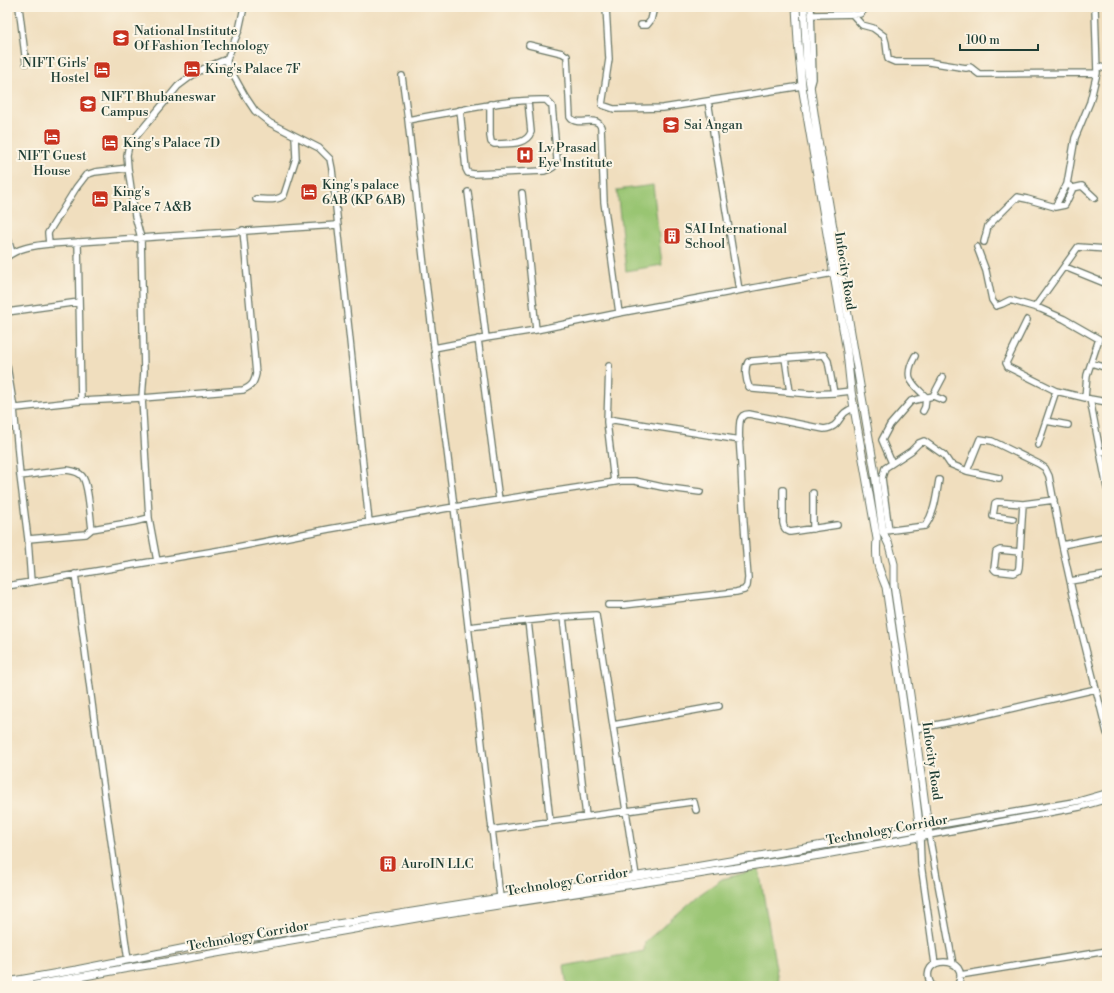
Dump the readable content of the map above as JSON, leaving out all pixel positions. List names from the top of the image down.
{
  "streets": {
    "main road": ["Infocity Road", "Technology Corridor"]
  },
  "crossings": [
    ["Infocity Road", "Technology Corridor"]
  ],
  "places": {
    "school or university": ["National Institute Of Fashion Technology", "NIFT Bhubaneswar Campus", "Sai Angan"],
    "hotel": [
      "King's Palace 7F",
      "NIFT Girls' Hostel",
      "NIFT Guest House",
      "King's Palace 7D",
      "King's palace 6AB (KP 6AB)",
      "King's Palace 7 A&B"
    ],
    "hospital": ["Lv Prasad Eye Institute"],
    "building": ["SAI International School", "AuroIN LLC"]
  },
  "scale_bar": "100 m"
}
